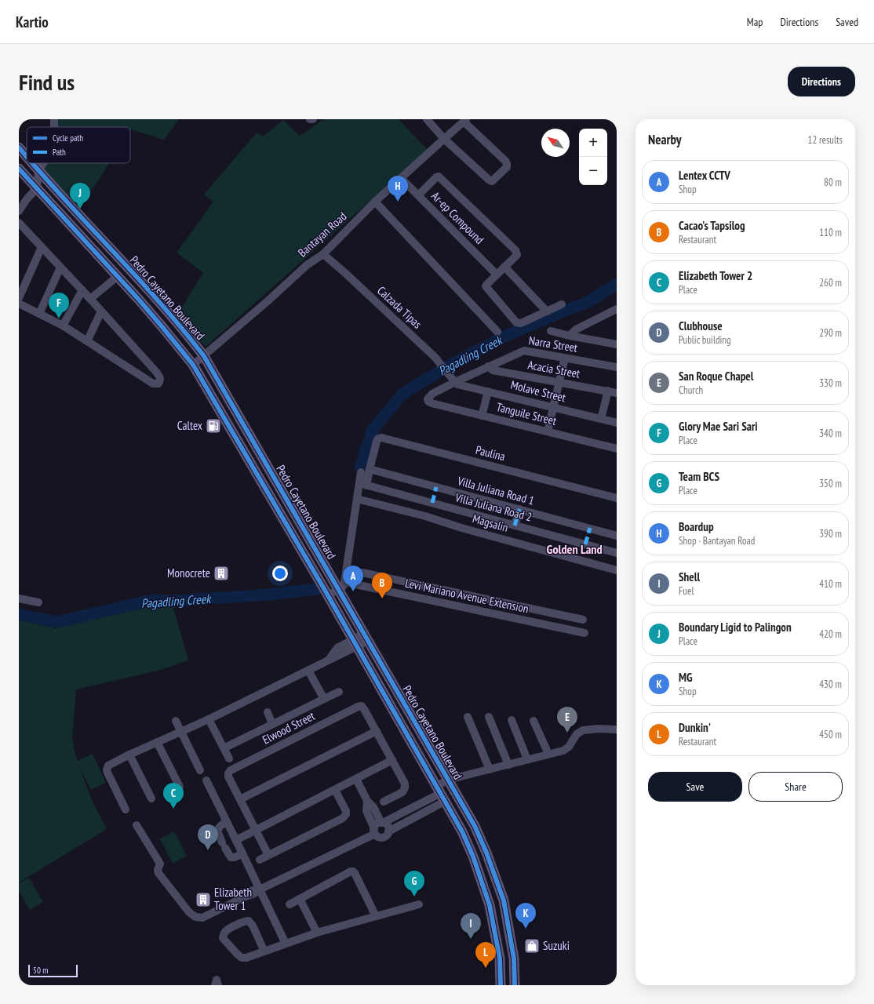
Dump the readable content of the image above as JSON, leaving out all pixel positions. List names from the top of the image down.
{
  "streets": {
    "main road": ["Pedro Cayetano Boulevard"],
    "street": [
      "Ar-ep Compound",
      "Bantayan Road",
      "Calzada Tipas",
      "Narra Street",
      "Acacia Street",
      "Molave Street",
      "Tanguile Street",
      "Paulina",
      "Villa Juliana Road 1",
      "Villa Juliana Road 2",
      "Magsalin",
      "Levi Mariano Avenue Extension",
      "Elwood Street"
    ]
  },
  "crossings": [
    ["Ar-ep Compound", "Bantayan Road"],
    ["Bantayan Road", "Pedro Cayetano Boulevard"],
    ["Bantayan Road", "Calzada Tipas"],
    ["Pedro Cayetano Boulevard", "Levi Mariano Avenue Extension"],
    ["Calzada Tipas", "Narra Street"],
    ["Calzada Tipas", "Molave Street"],
    ["Narra Street", "Acacia Street"],
    ["Narra Street", "Molave Street"],
    ["Narra Street", "Tanguile Street"],
    ["Paulina", "Villa Juliana Road 1"]
  ],
  "districts": ["Golden Land"],
  "water": ["Pagadling Creek"],
  "places": {
    "fuel station": ["Caltex"],
    "building": ["Monocrete", "Elizabeth Tower 1"],
    "shop": ["Suzuki"]
  },
  "legend": ["Cycle path", "Path"],
  "scale_bar": "50 m",
  "north": "top left",
  "page": {
    "header": "Kartio",
    "nav": ["Map", "Directions", "Saved"],
    "buttons": [
      "Directions",
      ["Save", "Share"]
    ],
    "title": "Find us",
    "heading": ["Nearby", "12 results"],
    "map_buttons": ["+", "−"],
    "list": [
      {
        "mark": "A",
        "name": "Lentex CCTV",
        "note": "Shop",
        "value": "80 m"
      },
      {
        "mark": "B",
        "name": "Cacao's Tapsilog",
        "note": "Restaurant",
        "value": "110 m"
      },
      {
        "mark": "C",
        "name": "Elizabeth Tower 2",
        "note": "Place",
        "value": "260 m"
      },
      {
        "mark": "D",
        "name": "Clubhouse",
        "note": "Public building",
        "value": "290 m"
      },
      {
        "mark": "E",
        "name": "San Roque Chapel",
        "note": "Church",
        "value": "330 m"
      },
      {
        "mark": "F",
        "name": "Glory Mae Sari Sari",
        "note": "Place",
        "value": "340 m"
      },
      {
        "mark": "G",
        "name": "Team BCS",
        "note": "Place",
        "value": "350 m"
      },
      {
        "mark": "H",
        "name": "Boardup",
        "note": "Shop · Bantayan Road",
        "value": "390 m"
      },
      {
        "mark": "I",
        "name": "Shell",
        "note": "Fuel",
        "value": "410 m"
      },
      {
        "mark": "J",
        "name": "Boundary Ligid to Palingon",
        "note": "Place",
        "value": "420 m"
      },
      {
        "mark": "K",
        "name": "MG",
        "note": "Shop",
        "value": "430 m"
      },
      {
        "mark": "L",
        "name": "Dunkin'",
        "note": "Restaurant",
        "value": "450 m"
      }
    ],
    "pins": [
      "H",
      "J",
      "F",
      "A",
      "B",
      "E",
      "C",
      "D",
      "G",
      "K",
      "I",
      "L"
    ],
    "scale": "50 m"
  }
}
